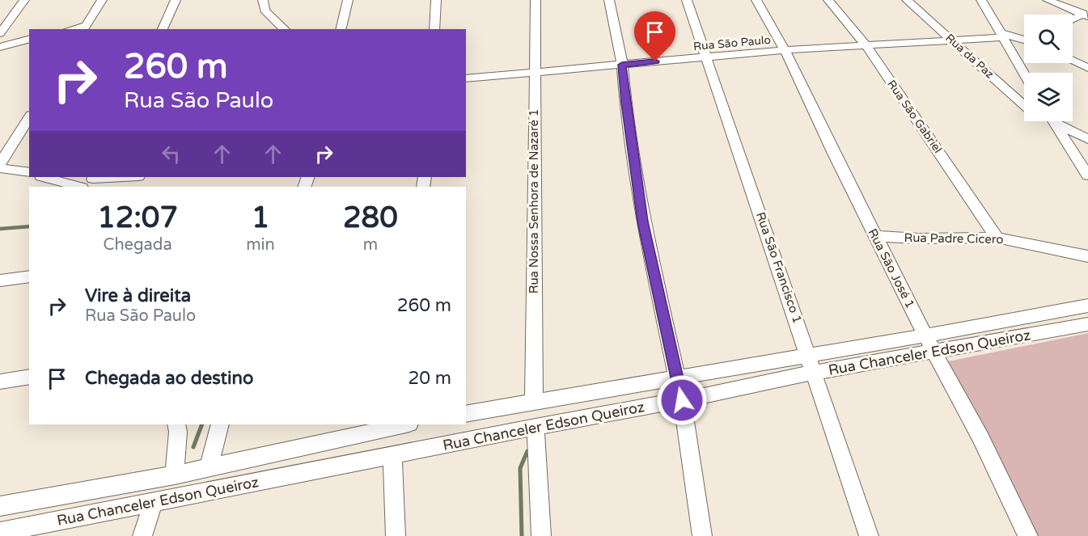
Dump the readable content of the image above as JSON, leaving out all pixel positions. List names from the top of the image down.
{
  "streets": {
    "street": [
      "Rua São Paulo",
      "Rua da Paz",
      "Rua São Gabriel",
      "Rua Nossa Senhora de Nazaré 1",
      "Rua Padre Cicero",
      "Rua São Francisco 1",
      "Rua São José 1",
      "Rua Chanceler Edson Queiroz"
    ]
  },
  "crossings": [
    ["Rua São Paulo", "Rua da Paz"],
    ["Rua São Paulo", "Rua São Gabriel"],
    ["Rua São Paulo", "Rua Nossa Senhora de Nazaré 1"],
    ["Rua São Paulo", "Rua São Francisco 1"],
    ["Rua São Paulo", "Rua São José 1"],
    ["Rua São Gabriel", "Rua Padre Cicero"],
    ["Rua Nossa Senhora de Nazaré 1", "Rua Chanceler Edson Queiroz"],
    ["Rua Padre Cicero", "Rua São José 1"],
    ["Rua São Francisco 1", "Rua Chanceler Edson Queiroz"],
    ["Rua São José 1", "Rua Chanceler Edson Queiroz"]
  ],
  "page": {
    "turn": ["260 m", "Rua São Paulo"],
    "eta": [
      "12:07",
      "Chegada",
      "1",
      "min",
      "280",
      "m"
    ],
    "list": [
      {
        "name": "Vire à direita",
        "note": "Rua São Paulo",
        "value": "260 m"
      },
      {
        "name": "Chegada ao destino",
        "value": "20 m"
      }
    ]
  }
}
